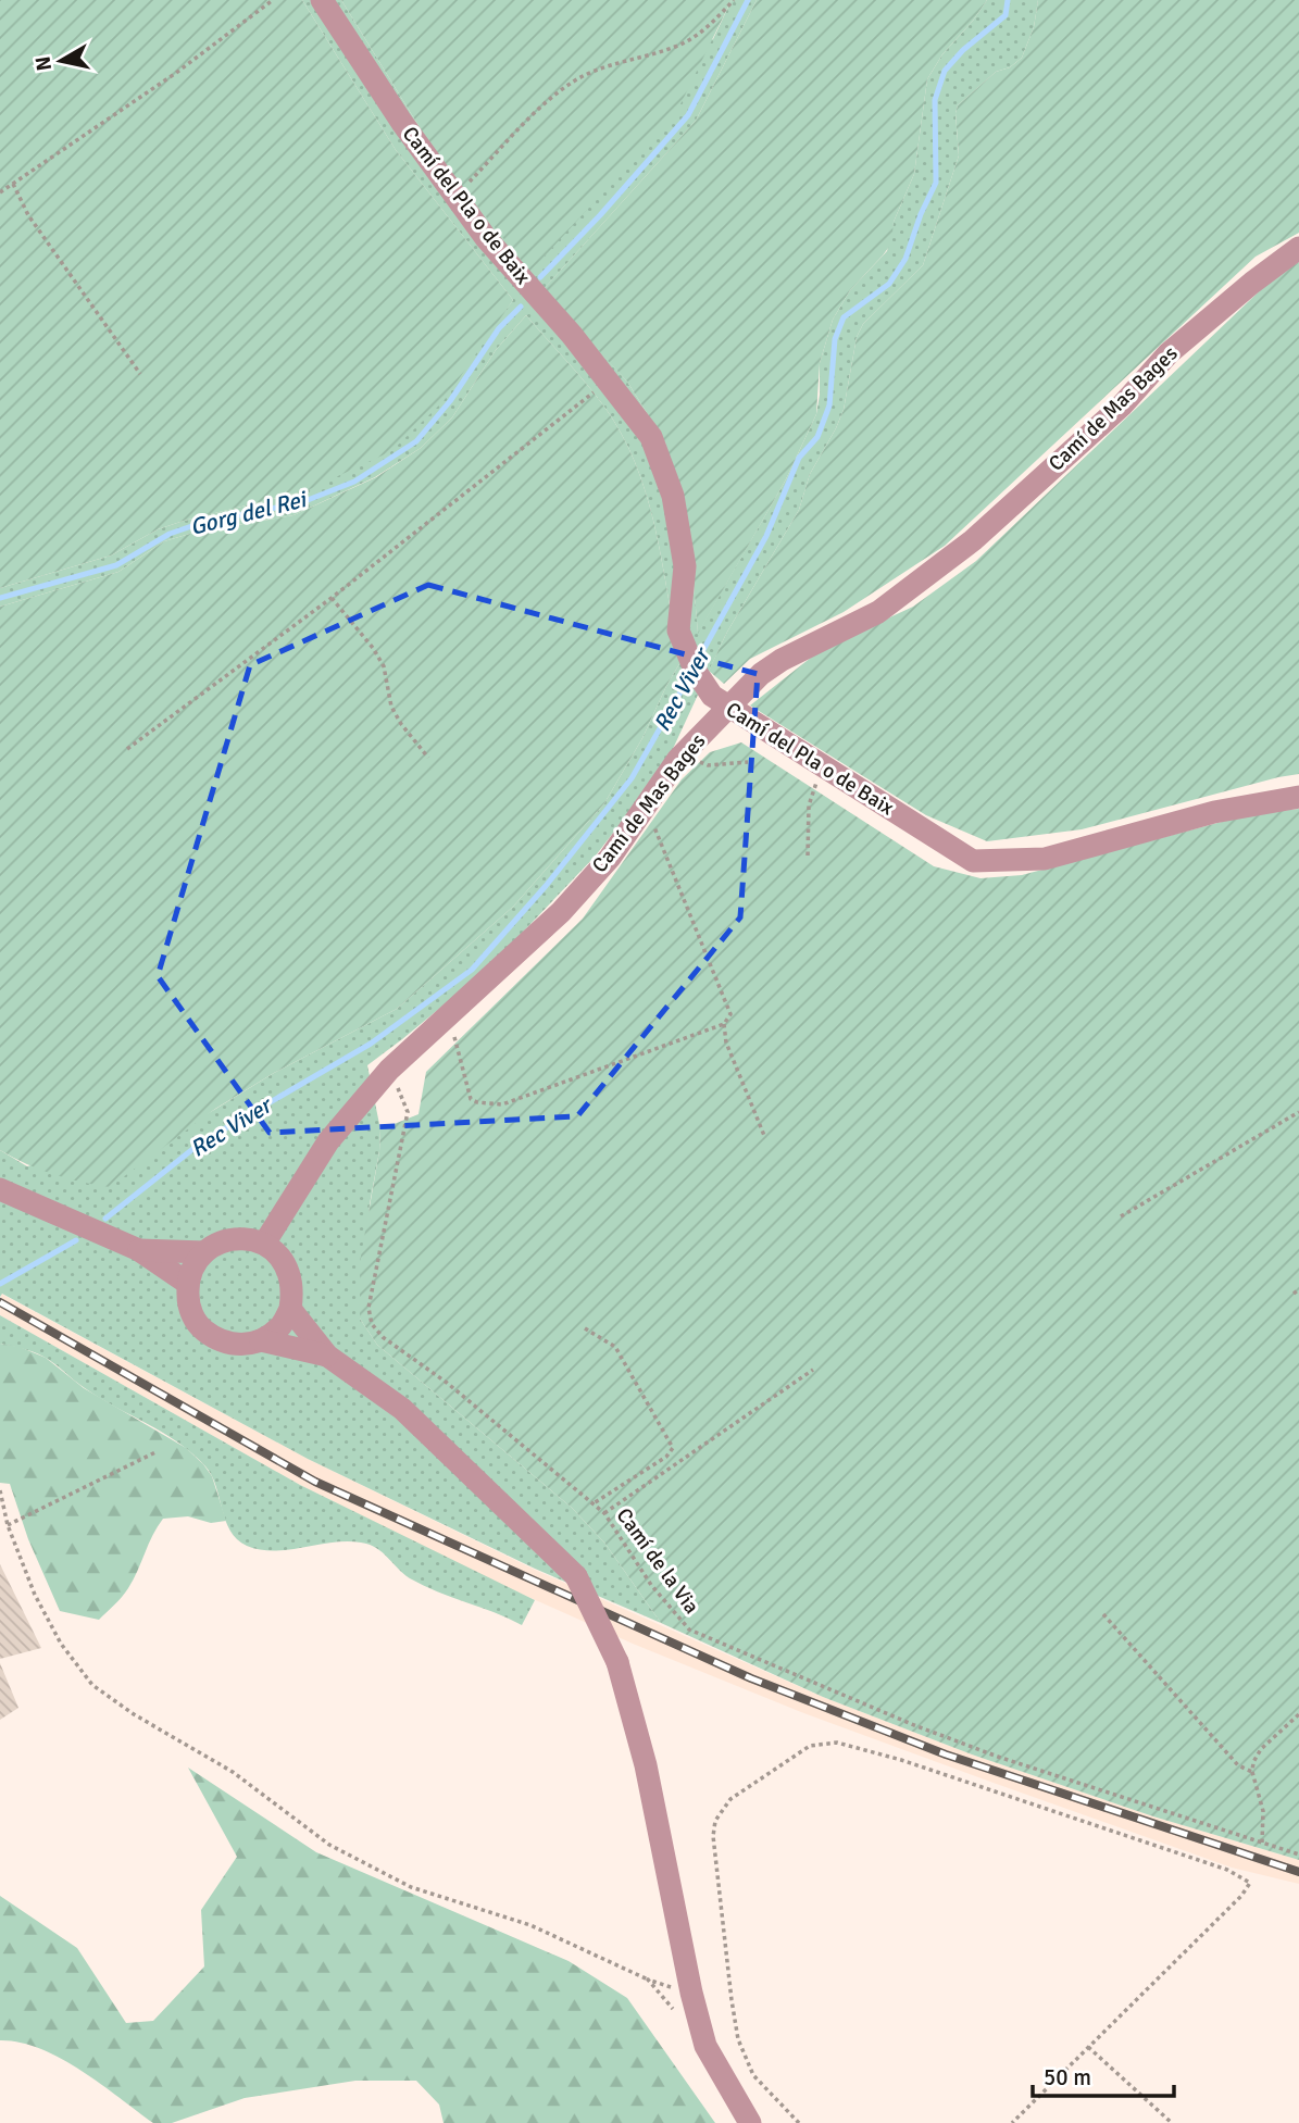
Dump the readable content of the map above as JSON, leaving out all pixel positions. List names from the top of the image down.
{
  "streets": {
    "street": ["Camí del Pla o de Baix", "Camí de Mas Bages"],
    "path": ["Camí de la Via"]
  },
  "crossings": [
    ["Camí del Pla o de Baix", "Camí de Mas Bages"],
    ["Camí de Mas Bages", "Camí de la Via"]
  ],
  "water": ["Gorg del Rei", "Rec Viver"],
  "scale_bar": "50 m",
  "north": "left"
}
